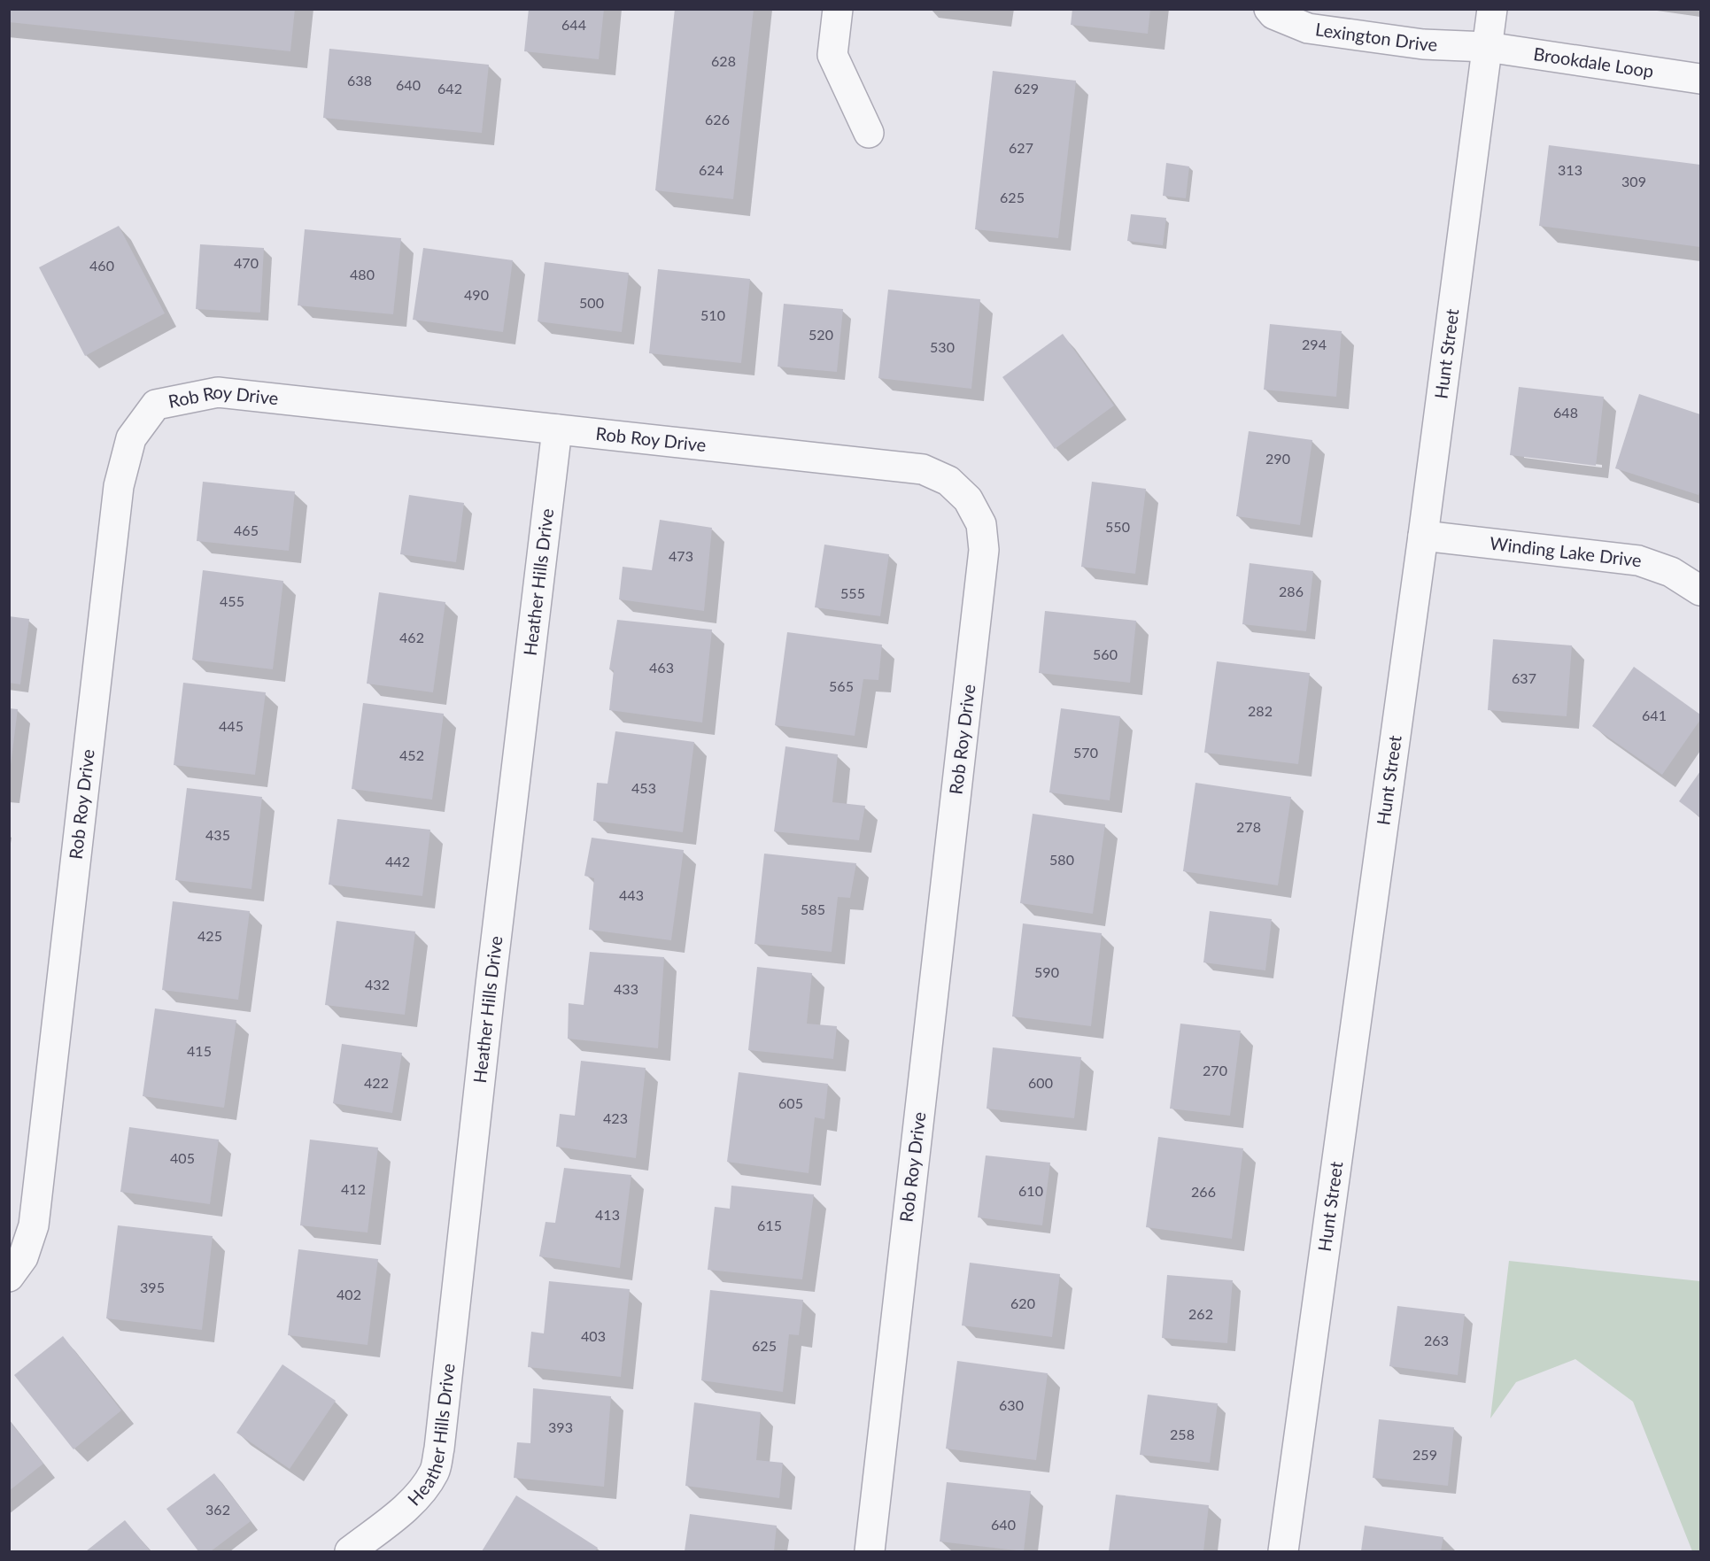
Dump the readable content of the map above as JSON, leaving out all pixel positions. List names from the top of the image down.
{
  "streets": {
    "street": [
      "Lexington Drive",
      "Brookdale Loop",
      "Hunt Street",
      "Rob Roy Drive",
      "Winding Lake Drive",
      "Heather Hills Drive"
    ]
  },
  "crossings": [
    ["Lexington Drive", "Brookdale Loop"],
    ["Lexington Drive", "Hunt Street"],
    ["Brookdale Loop", "Hunt Street"],
    ["Hunt Street", "Winding Lake Drive"],
    ["Rob Roy Drive", "Heather Hills Drive"]
  ],
  "house_numbers": [
    "644",
    "628",
    "638",
    "640",
    "642",
    "629",
    "626",
    "627",
    "624",
    "313",
    "309",
    "625",
    "470",
    "460",
    "480",
    "490",
    "500",
    "510",
    "520",
    "294",
    "530",
    "648",
    "290",
    "550",
    "465",
    "473",
    "286",
    "555",
    "455",
    "462",
    "560",
    "463",
    "637",
    "565",
    "282",
    "641",
    "445",
    "570",
    "452",
    "453",
    "278",
    "435",
    "580",
    "442",
    "443",
    "585",
    "425",
    "590",
    "432",
    "433",
    "415",
    "270",
    "422",
    "600",
    "605",
    "423",
    "405",
    "412",
    "610",
    "266",
    "413",
    "615",
    "395",
    "402",
    "620",
    "262",
    "403",
    "263",
    "625",
    "630",
    "393",
    "258",
    "259",
    "362",
    "640"
  ]
}
